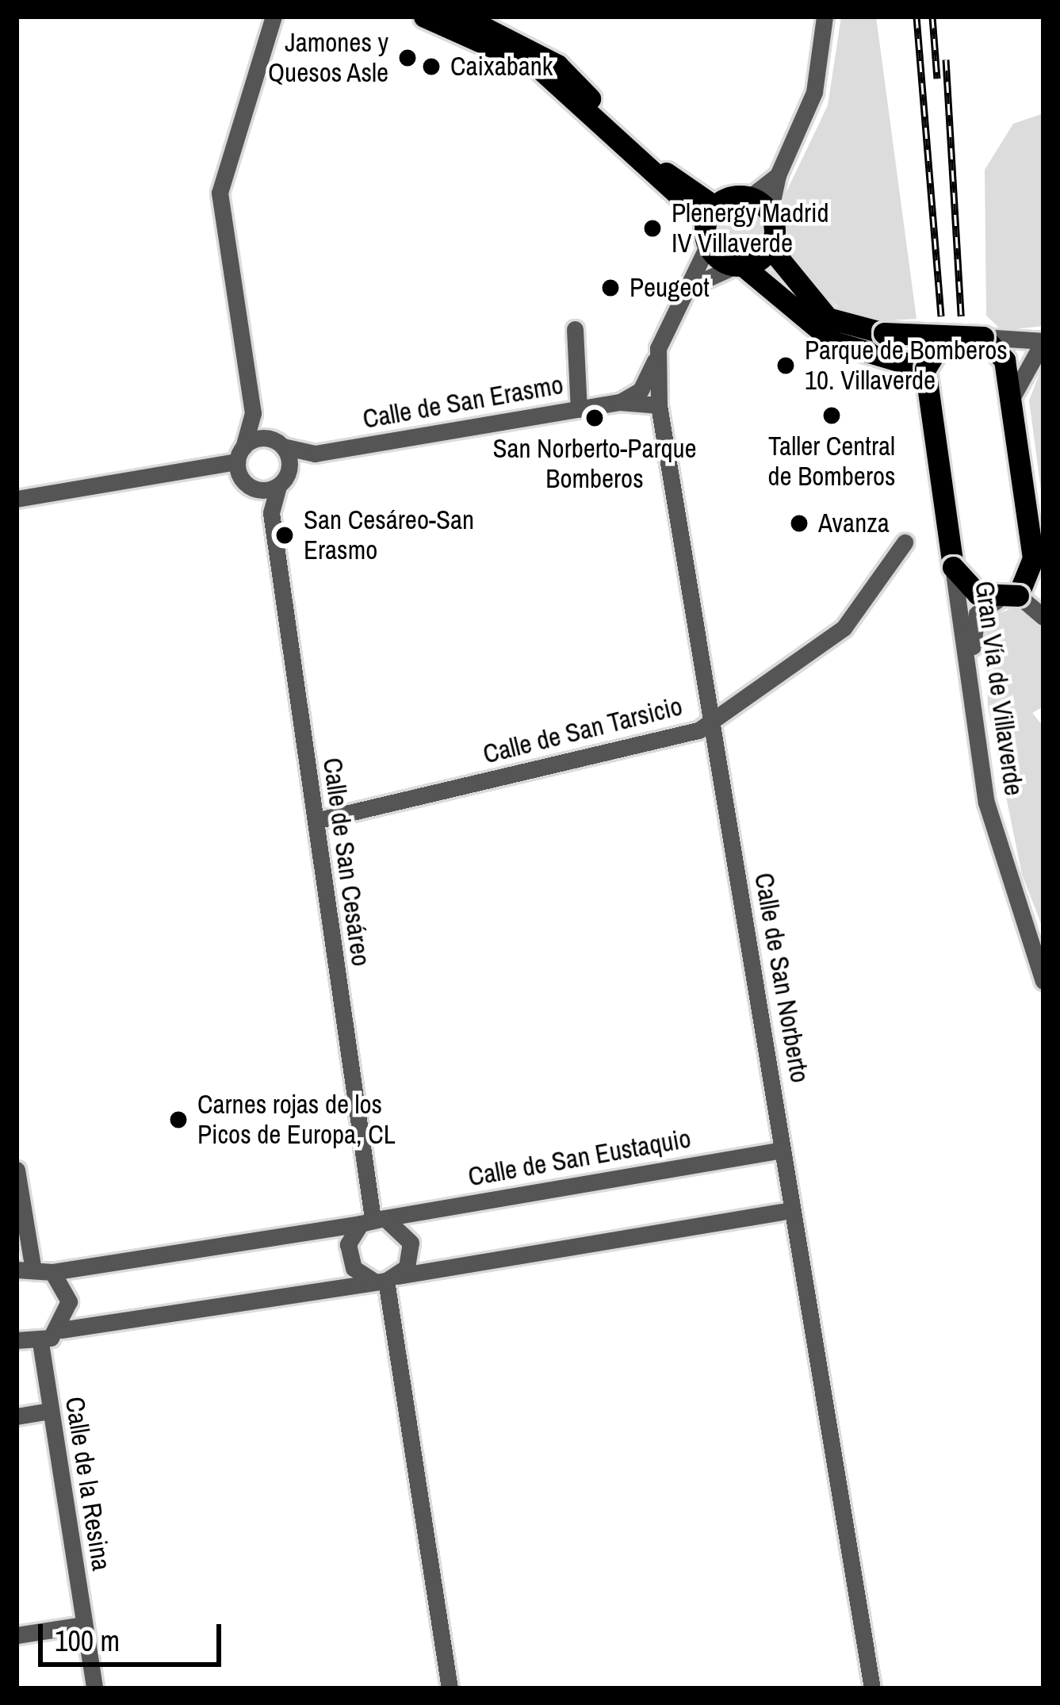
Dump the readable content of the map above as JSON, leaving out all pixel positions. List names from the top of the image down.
{
  "streets": {
    "main road": ["Gran Vía de Villaverde"],
    "street": [
      "Calle de San Erasmo",
      "Calle de San Tarsicio",
      "Calle de San Cesáreo",
      "Calle de San Norberto",
      "Calle de San Eustaquio",
      "Calle de la Resina"
    ]
  },
  "crossings": [
    ["Calle de San Erasmo", "Calle de San Cesáreo"],
    ["Calle de San Erasmo", "Calle de San Norberto"],
    ["Calle de San Tarsicio", "Calle de San Cesáreo"],
    ["Calle de San Tarsicio", "Calle de San Norberto"],
    ["Calle de San Cesáreo", "Calle de San Eustaquio"],
    ["Calle de San Norberto", "Calle de San Eustaquio"]
  ],
  "places": [
    "Jamones y Quesos Asle",
    "Caixabank",
    "Plenergy Madrid IV Villaverde",
    "Peugeot",
    "Parque de Bomberos 10. Villaverde",
    "Taller Central de Bomberos",
    "San Norberto-Parque Bomberos",
    "Avanza",
    "San Cesáreo-San Erasmo",
    "Carnes rojas de los Picos de Europa, CL"
  ],
  "scale_bar": "100 m"
}
